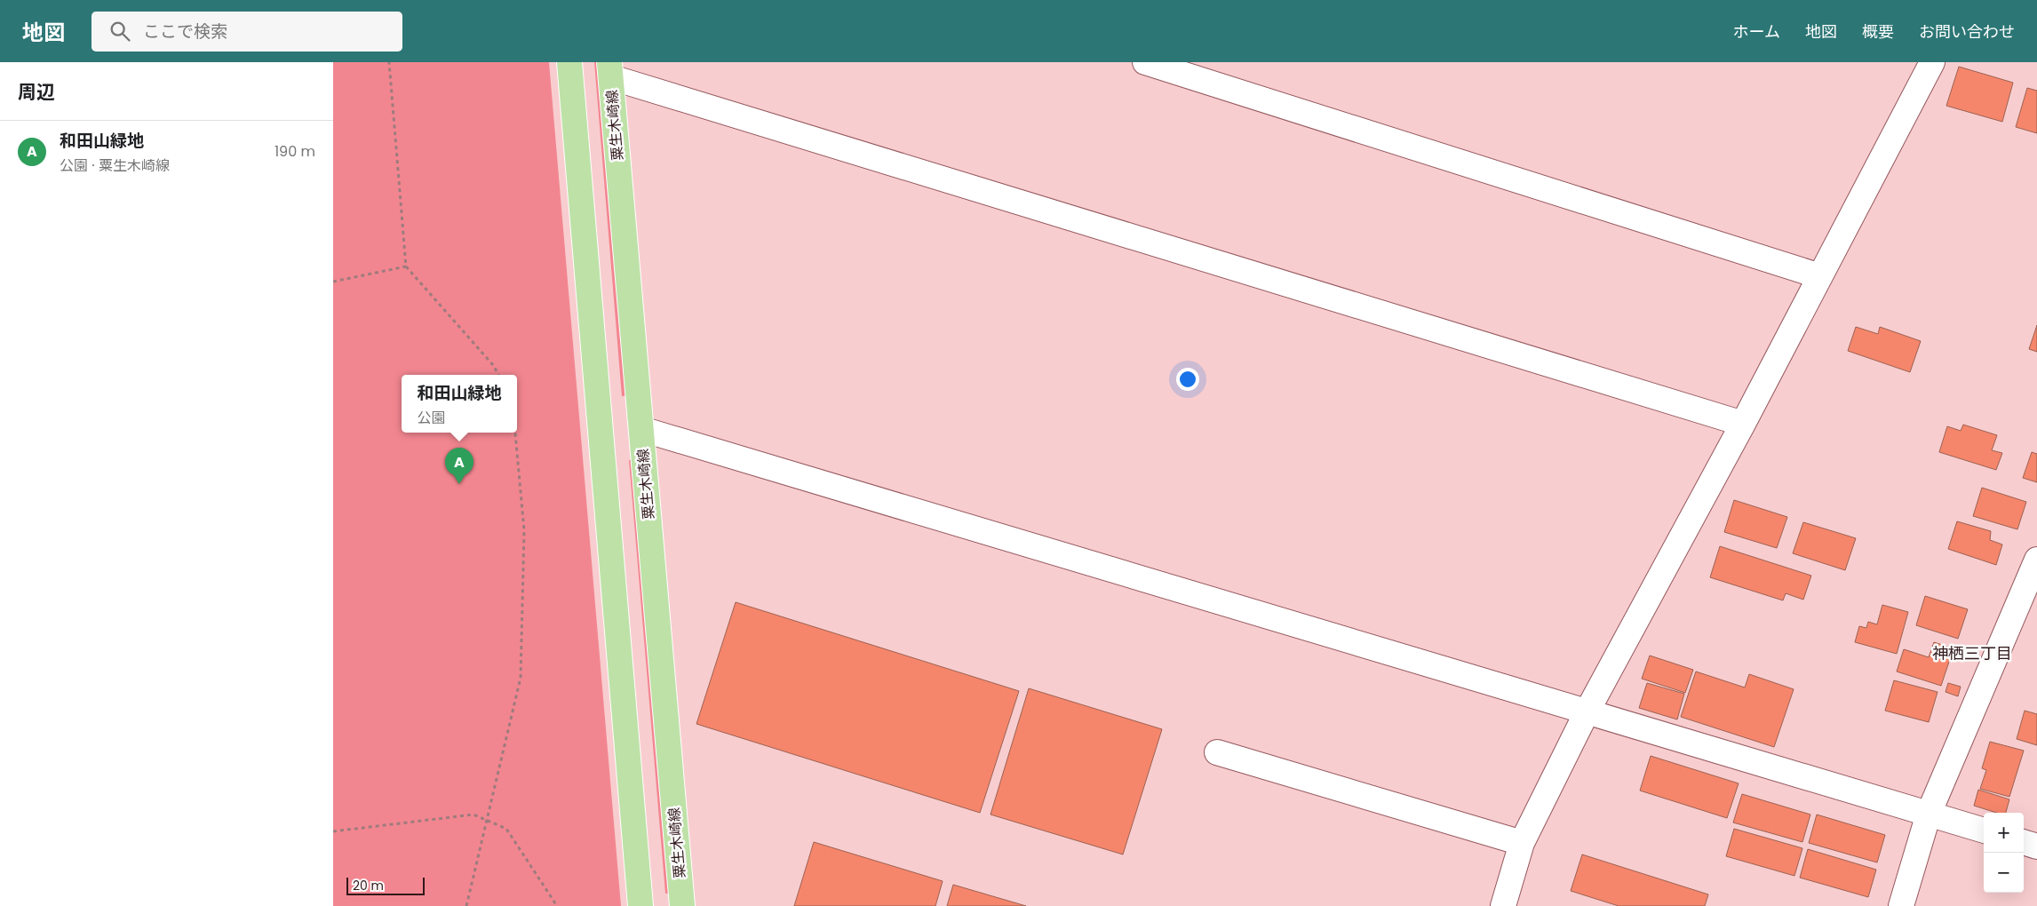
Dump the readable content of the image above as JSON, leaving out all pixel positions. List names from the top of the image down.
{
  "streets": {
    "main road": ["粟生木崎線"]
  },
  "districts": ["神栖三丁目"],
  "scale_bar": "20 m",
  "page": {
    "header": "地図",
    "search": "ここで検索",
    "nav": [
      "ホーム",
      "地図",
      "概要",
      "お問い合わせ"
    ],
    "heading": "周辺",
    "list": [
      {
        "mark": "A",
        "name": "和田山緑地",
        "note": "公園 · 粟生木崎線",
        "value": "190 m"
      }
    ],
    "popup": ["和田山緑地", "公園"],
    "pins": "A",
    "map_buttons": ["+", "−"],
    "scale": "20 m"
  }
}
